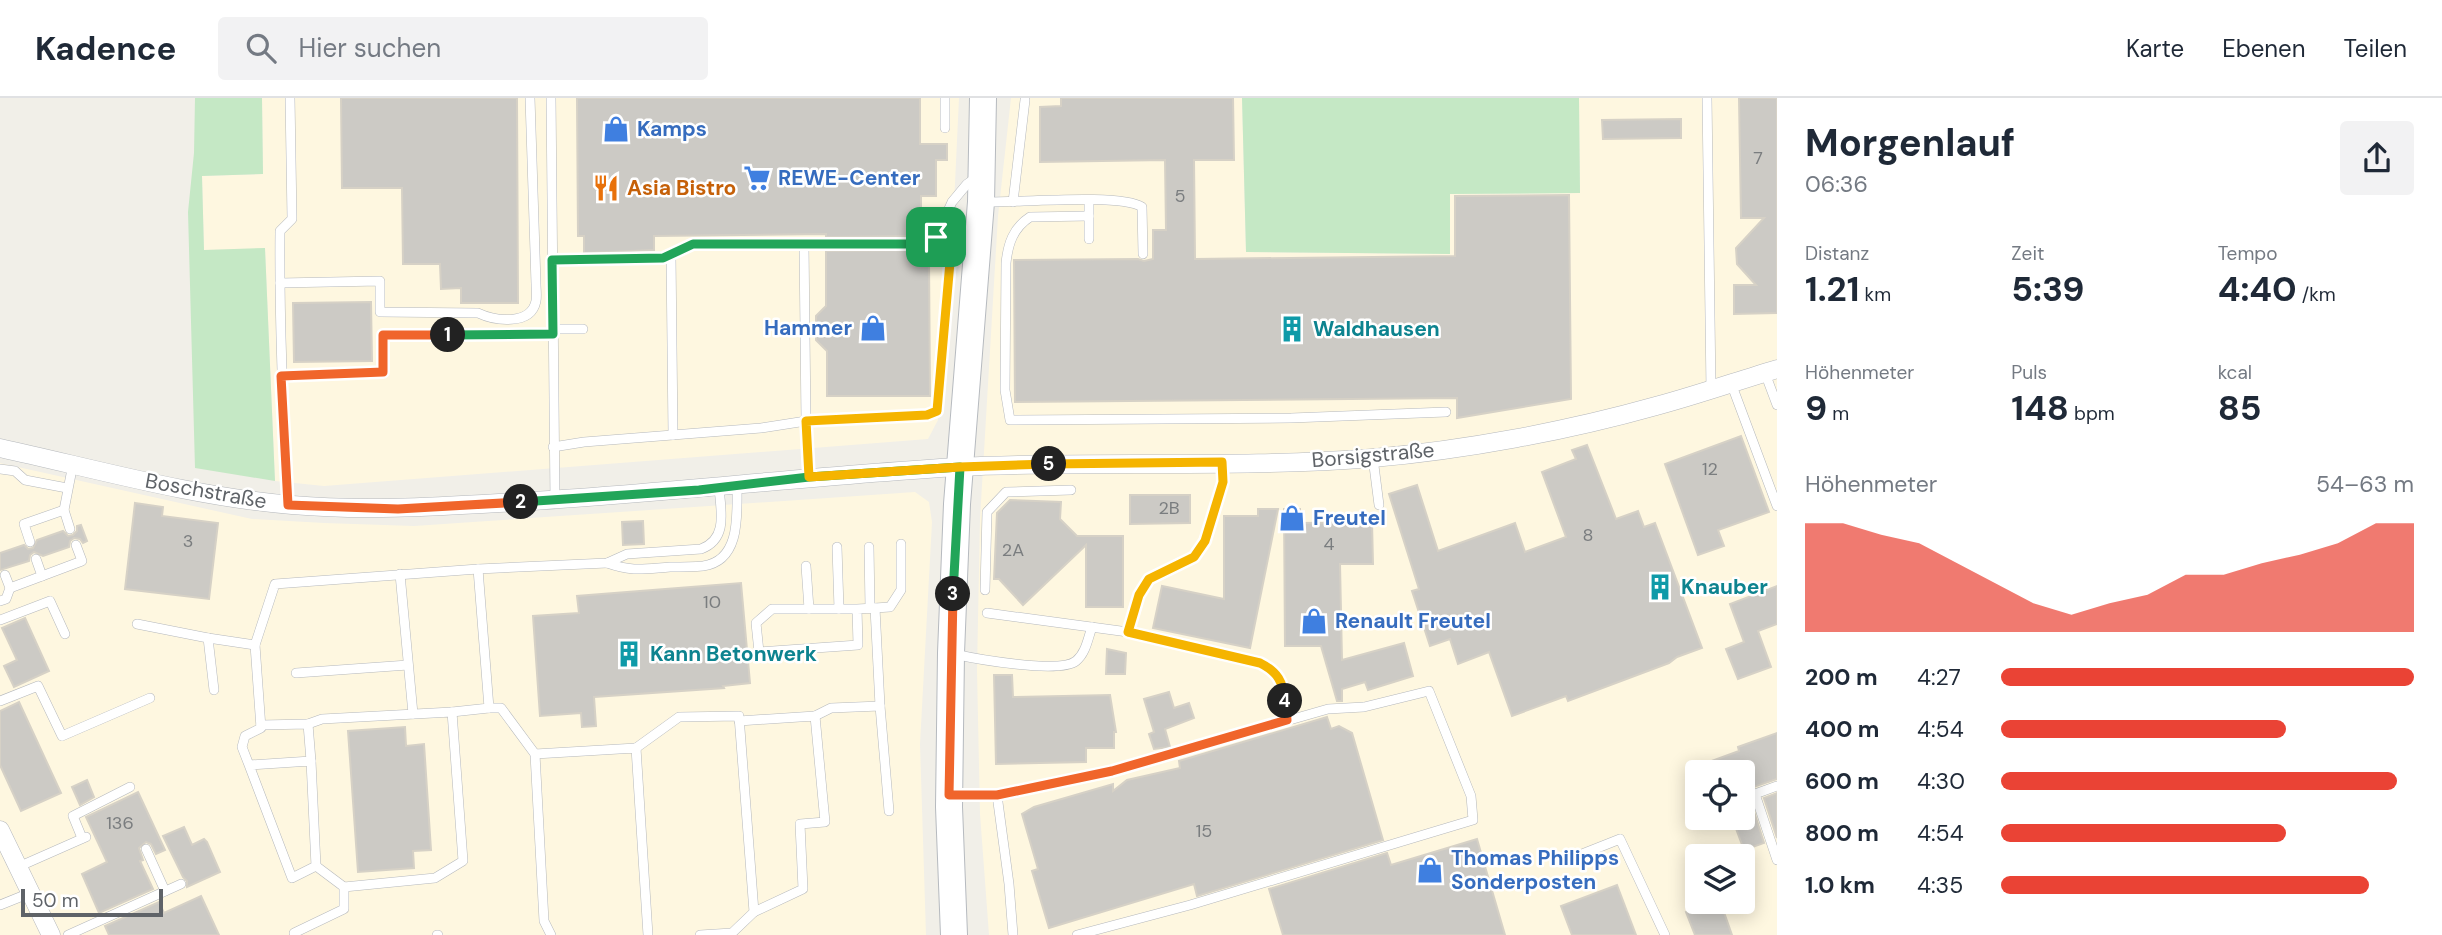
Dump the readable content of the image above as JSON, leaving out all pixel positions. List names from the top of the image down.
{
  "streets": {
    "street": ["Borsigstraße", "Boschstraße"]
  },
  "crossings": [
    ["Borsigstraße", "Boschstraße"]
  ],
  "places": {
    "shop": [
      "Kamps",
      "Hammer",
      "Freutel",
      "Renault Freutel",
      "Thomas Philipps Sonderposten"
    ],
    "supermarket": ["REWE-Center"],
    "restaurant": ["Asia Bistro"],
    "building": ["Waldhausen", "Knauber", "Kann Betonwerk"]
  },
  "house_numbers": [
    "7",
    "5",
    "12",
    "2B",
    "8",
    "3",
    "4",
    "2A",
    "10",
    "136",
    "15"
  ],
  "scale_bar": "50 m",
  "page": {
    "header": "Kadence",
    "search": "Hier suchen",
    "nav": ["Karte", "Ebenen", "Teilen"],
    "heading": ["Morgenlauf", "06:36"],
    "stats": [
      ["Distanz", "1.21 km"],
      ["Zeit", "5:39"],
      ["Tempo", "4:40 /km"],
      ["Höhenmeter", "9 m"],
      ["Puls", "148 bpm"],
      ["kcal", "85"]
    ],
    "pins": [
      "1",
      "5",
      "2",
      "3",
      "4"
    ],
    "chart": ["Höhenmeter", "54–63 m"],
    "list": [
      {
        "name": "200 m",
        "note": "4:27"
      },
      {
        "name": "400 m",
        "note": "4:54"
      },
      {
        "name": "600 m",
        "note": "4:30"
      },
      {
        "name": "800 m",
        "note": "4:54"
      },
      {
        "name": "1.0 km",
        "note": "4:35"
      }
    ],
    "scale": "50 m"
  }
}
